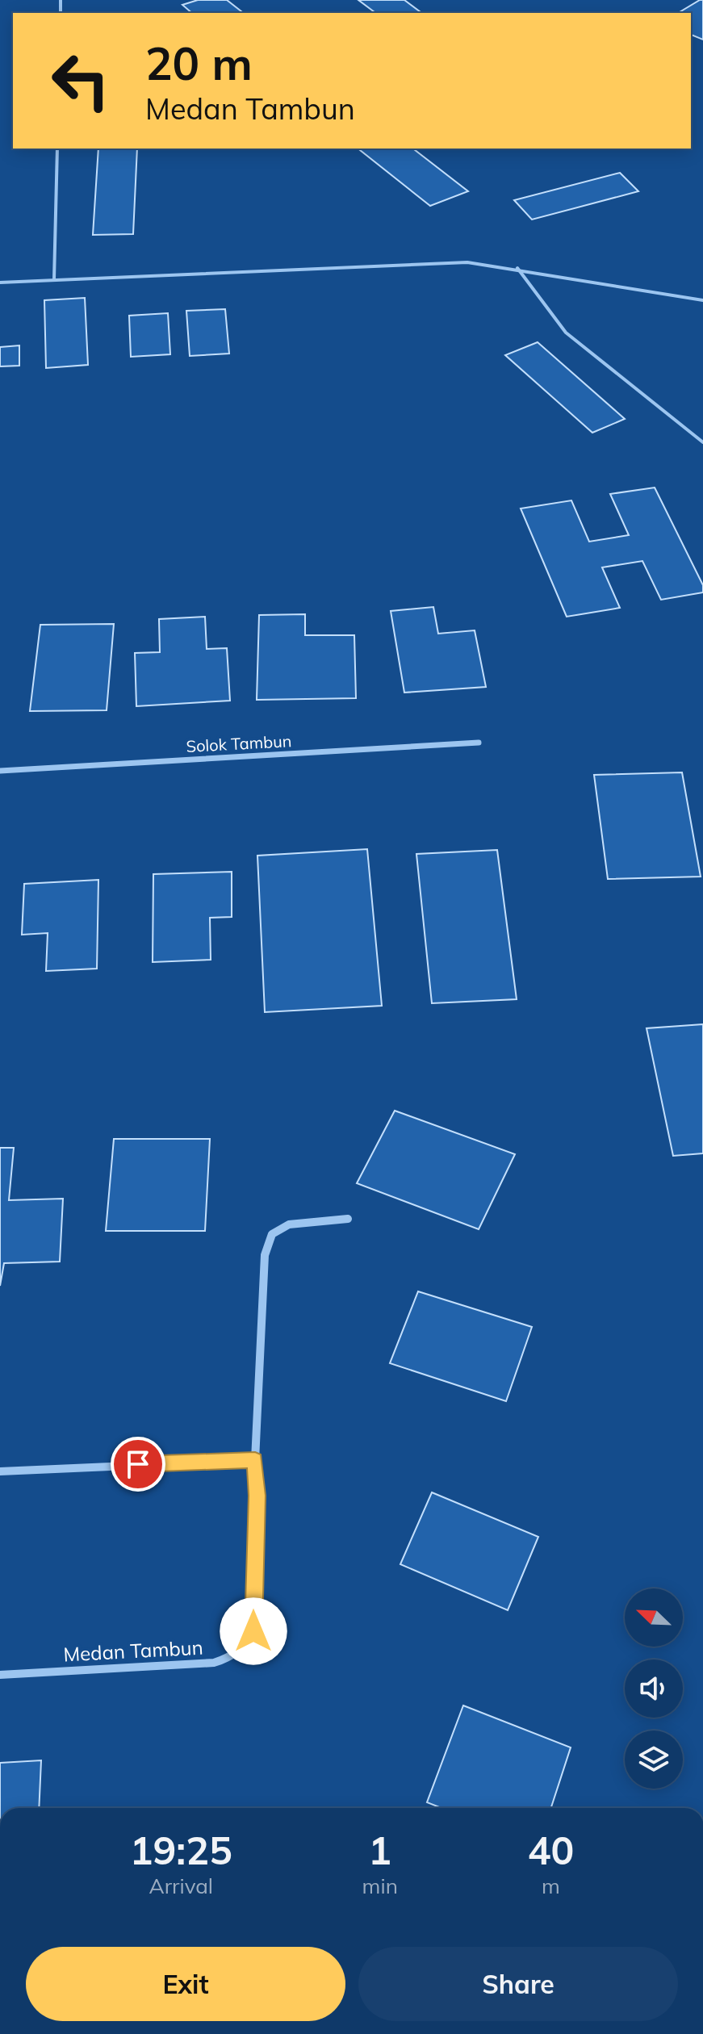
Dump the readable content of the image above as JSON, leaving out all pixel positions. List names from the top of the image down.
{
  "streets": {
    "street": ["Solok Tambun", "Medan Tambun"]
  },
  "north": "top left",
  "page": {
    "turn": ["20 m", "Medan Tambun"],
    "eta": [
      "19:25",
      "Arrival",
      "1",
      "min",
      "40",
      "m"
    ],
    "buttons": ["Exit", "Share"]
  }
}
